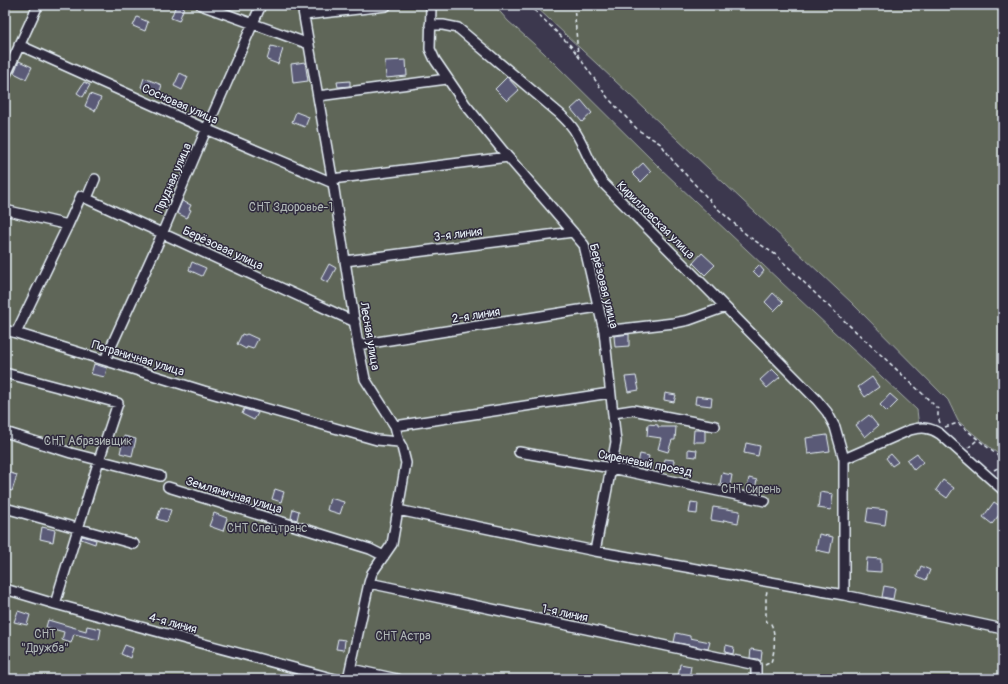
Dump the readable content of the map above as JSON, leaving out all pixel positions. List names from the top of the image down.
{
  "streets": {
    "street": [
      "Сосновая улица",
      "Прудная улица",
      "Кирилловская улица",
      "3-я линия",
      "Берёзовая улица",
      "2-я линия",
      "Лесная улица",
      "Пограничная улица",
      "Сиреневый проезд",
      "Земляничная улица",
      "1-я линия",
      "4-я линия"
    ]
  },
  "crossings": [
    ["Сосновая улица", "Прудная улица"],
    ["Сосновая улица", "Лесная улица"],
    ["Прудная улица", "Берёзовая улица"],
    ["Прудная улица", "Пограничная улица"],
    ["Кирилловская улица", "Берёзовая улица"],
    ["3-я линия", "Берёзовая улица"],
    ["3-я линия", "Лесная улица"],
    ["Берёзовая улица", "2-я линия"],
    ["Берёзовая улица", "Лесная улица"],
    ["Берёзовая улица", "Сиреневый проезд"],
    ["2-я линия", "Лесная улица"],
    ["Лесная улица", "Пограничная улица"],
    ["Лесная улица", "Земляничная улица"],
    ["Лесная улица", "1-я линия"]
  ],
  "parks": [
    "СНТ Здоровье-1",
    "СНТ Абразивщик",
    "СНТ Сирень",
    "СНТ Спецтранс",
    "СНТ \"Дружба\"",
    "СНТ Астра"
  ]
}
